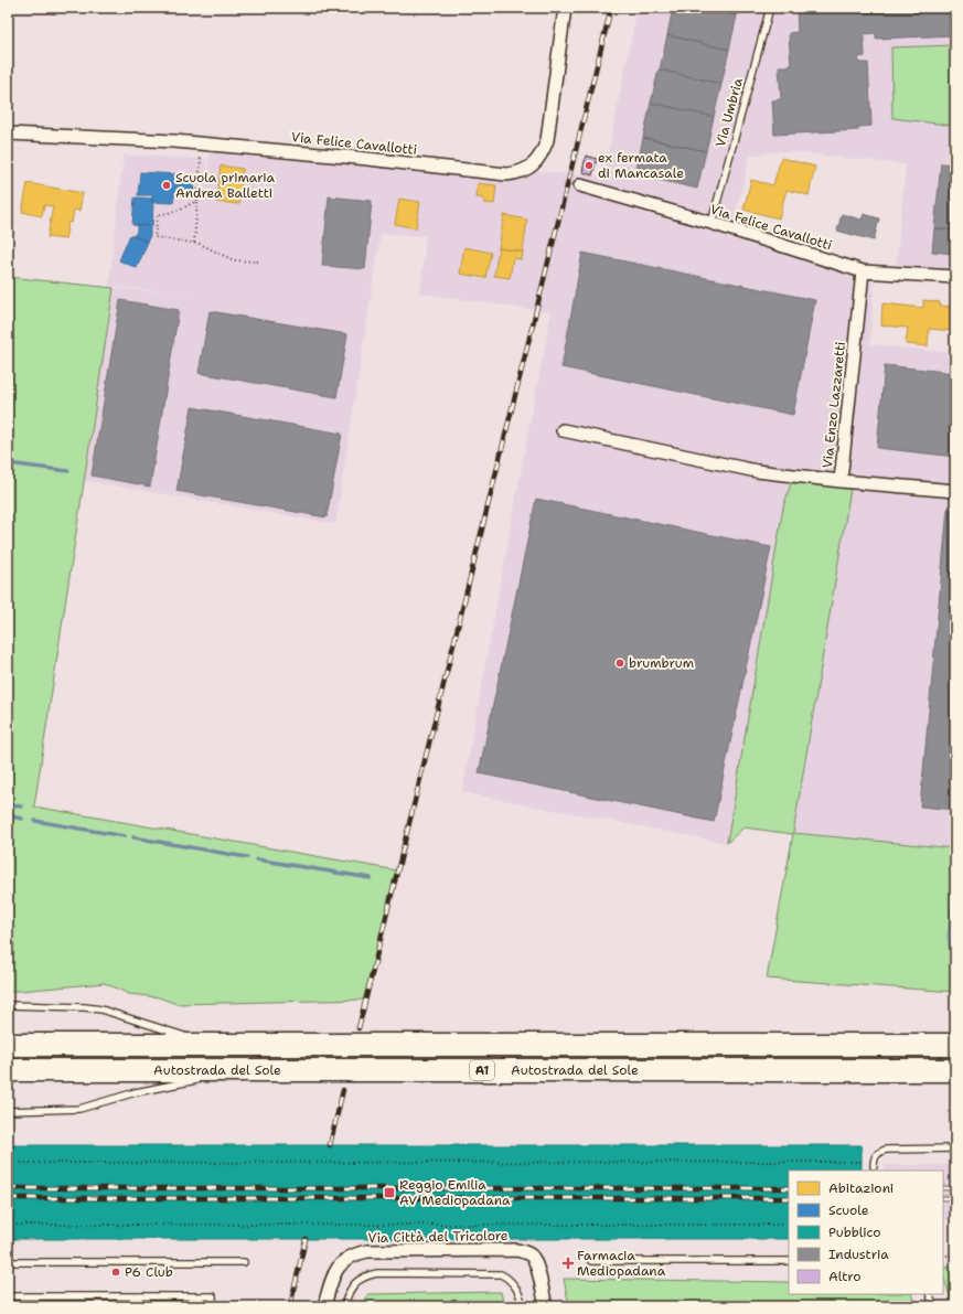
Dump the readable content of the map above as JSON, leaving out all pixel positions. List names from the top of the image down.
{
  "streets": {
    "highway": ["Autostrada del Sole", "A1"],
    "street": ["Via Felice Cavallotti", "Via Enzo Lazzaretti", "Via Città del Tricolore"],
    "lane": ["Via Umbria"]
  },
  "crossings": [
    ["Via Umbria", "Via Felice Cavallotti"],
    ["Via Felice Cavallotti", "Via Enzo Lazzaretti"]
  ],
  "places": {
    "other": [
      "ex fermata di Mancasale",
      "Scuola primaria Andrea Balletti",
      "brumbrum",
      "P6 Club"
    ],
    "transit": ["Reggio Emilia AV Mediopadana"],
    "health": ["Farmacia Mediopadana"]
  },
  "legend": [
    "Abitazioni",
    "Scuole",
    "Pubblico",
    "Industria",
    "Altro"
  ]
}
